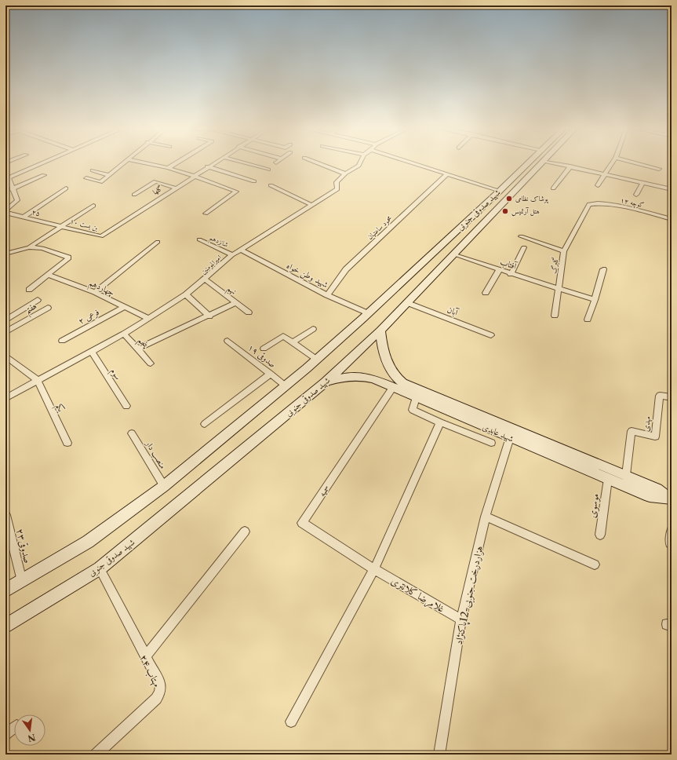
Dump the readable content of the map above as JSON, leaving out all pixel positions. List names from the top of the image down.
{
  "streets": {
    "main road": ["شهید صدوقی جنوبی", "شهید عابدی"],
    "street": [
      "گلها",
      "کوچه ۱۲",
      "۲۵",
      "بن بست ۱۰",
      "محمود ساعتیان",
      "شانزدهم",
      "آفتاب",
      "امیرالمومنین",
      "گلبرگ",
      "شهید وطن خواه",
      "چهاردهم",
      "نهم",
      "هفتم",
      "آبان",
      "فرعی ۲",
      "پنجم",
      "صدوقی ۱۹",
      "سوم",
      "یکم",
      "مهدی",
      "منصب دار",
      "سمیه",
      "موسوی",
      "صدوقی۲۳",
      "غلامرضا کلانتری",
      "هزاردرخت جنوبی-12پاکنژاد",
      "مهتاب ۲۴"
    ]
  },
  "crossings": [
    ["گلها", "بن بست ۱۰"],
    ["کوچه ۱۲", "گلبرگ"],
    ["شهید صدوقی جنوبی", "آفتاب"],
    ["شهید صدوقی جنوبی", "شهید وطن خواه"],
    ["شهید صدوقی جنوبی", "آبان"],
    ["شهید صدوقی جنوبی", "صدوقی ۱۹"],
    ["شهید صدوقی جنوبی", "شهید عابدی"],
    ["شهید صدوقی جنوبی", "منصب دار"],
    ["شهید صدوقی جنوبی", "صدوقی۲۳"],
    ["شهید صدوقی جنوبی", "مهتاب ۲۴"],
    ["۲۵", "بن بست ۱۰"],
    ["محمود ساعتیان", "شهید وطن خواه"],
    ["شانزدهم", "امیرالمومنین"],
    ["آفتاب", "گلبرگ"],
    ["امیرالمومنین", "شهید وطن خواه"],
    ["امیرالمومنین", "چهاردهم"],
    ["امیرالمومنین", "نهم"],
    ["امیرالمومنین", "پنجم"],
    ["امیرالمومنین", "سوم"],
    ["امیرالمومنین", "یکم"],
    ["چهاردهم", "فرعی ۲"],
    ["مهدی", "شهید عابدی"],
    ["شهید عابدی", "سمیه"],
    ["شهید عابدی", "موسوی"],
    ["شهید عابدی", "هزاردرخت جنوبی-12پاکنژاد"],
    ["سمیه", "غلامرضا کلانتری"],
    ["غلامرضا کلانتری", "هزاردرخت جنوبی-12پاکنژاد"]
  ],
  "places": ["پوشاک نظامی", "هتل آرتمیس"],
  "north": "bottom"
}
